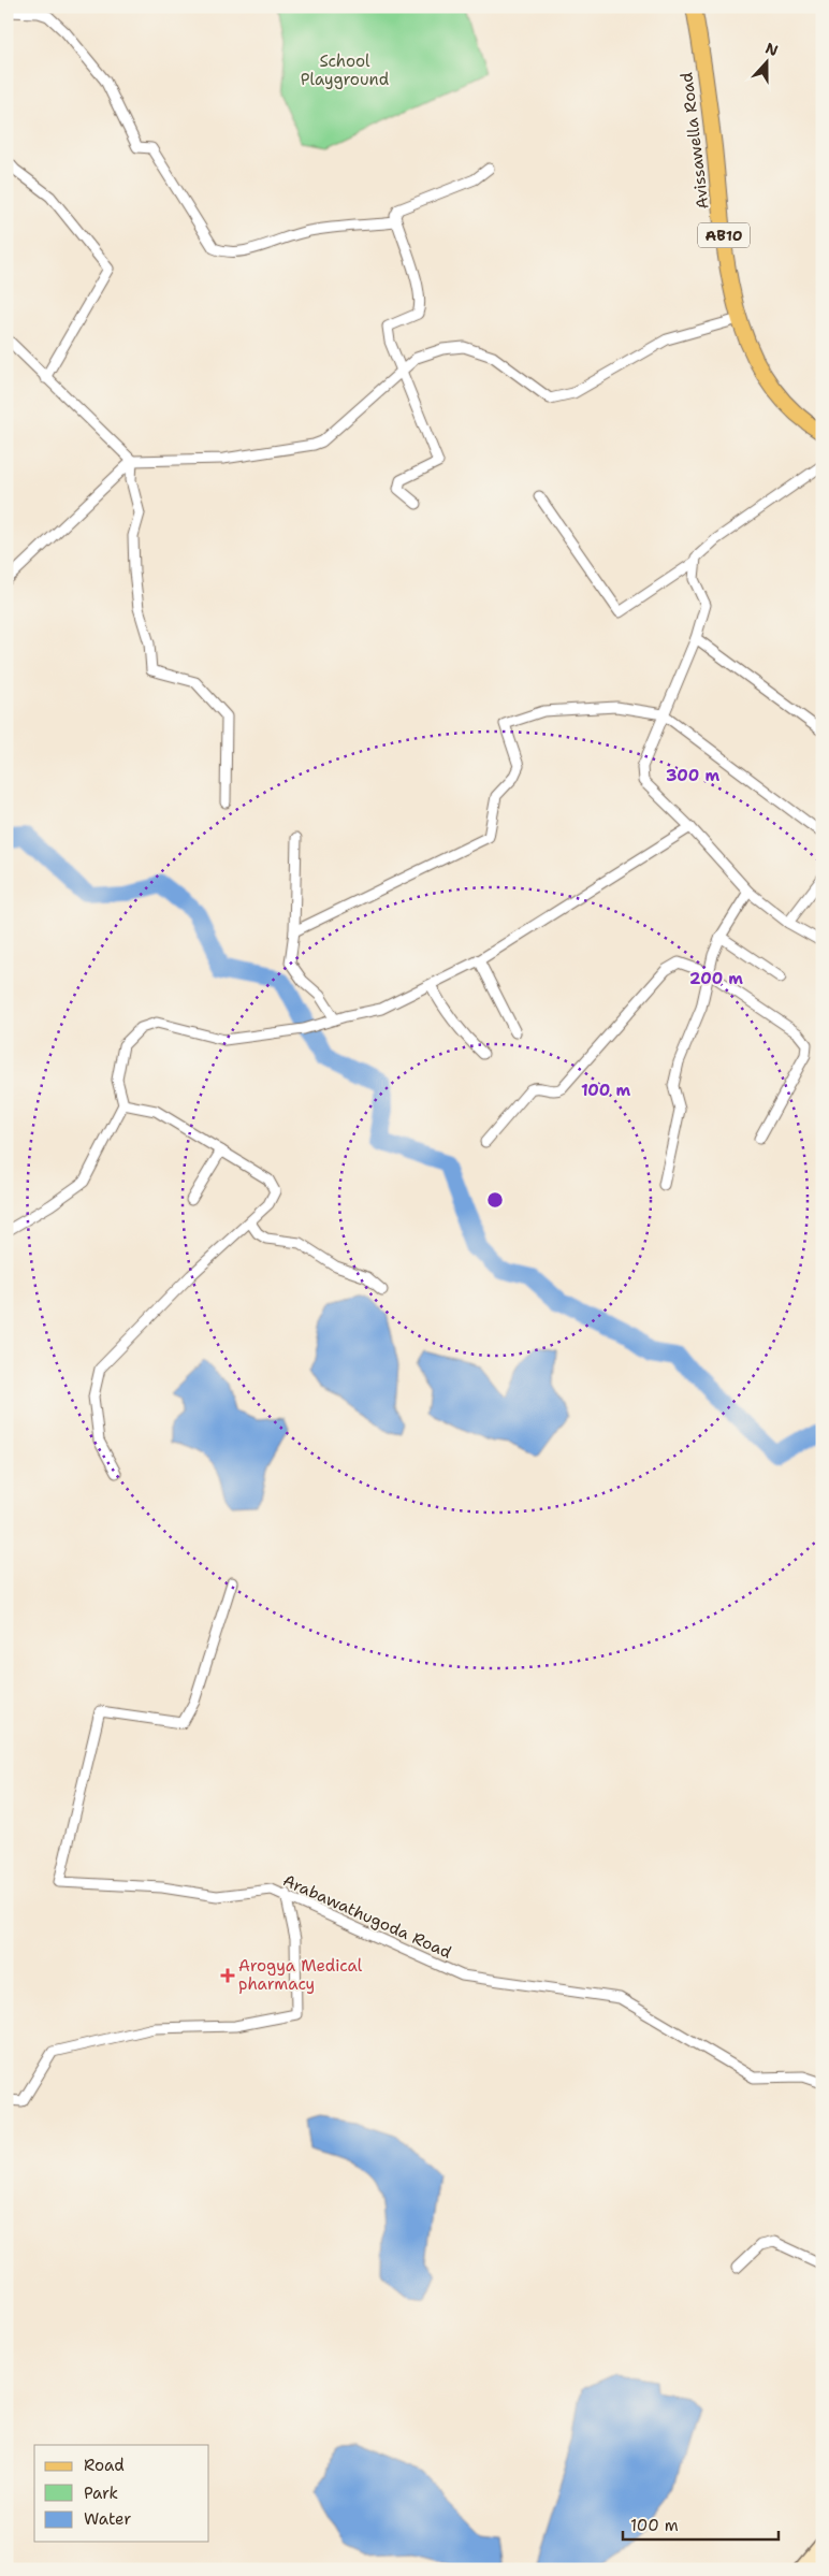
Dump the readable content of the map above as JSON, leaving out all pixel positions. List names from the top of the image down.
{
  "streets": {
    "main road": ["Avissawella Road", "AB10"],
    "street": ["Arabawathugoda Road"]
  },
  "parks": ["School Playground"],
  "places": {
    "health": ["Arogya Medical pharmacy"]
  },
  "legend": ["Road", "Park", "Water"],
  "scale_bar": "100 m",
  "north": "top",
  "rings": ["300 m", "200 m", "100 m"]
}
